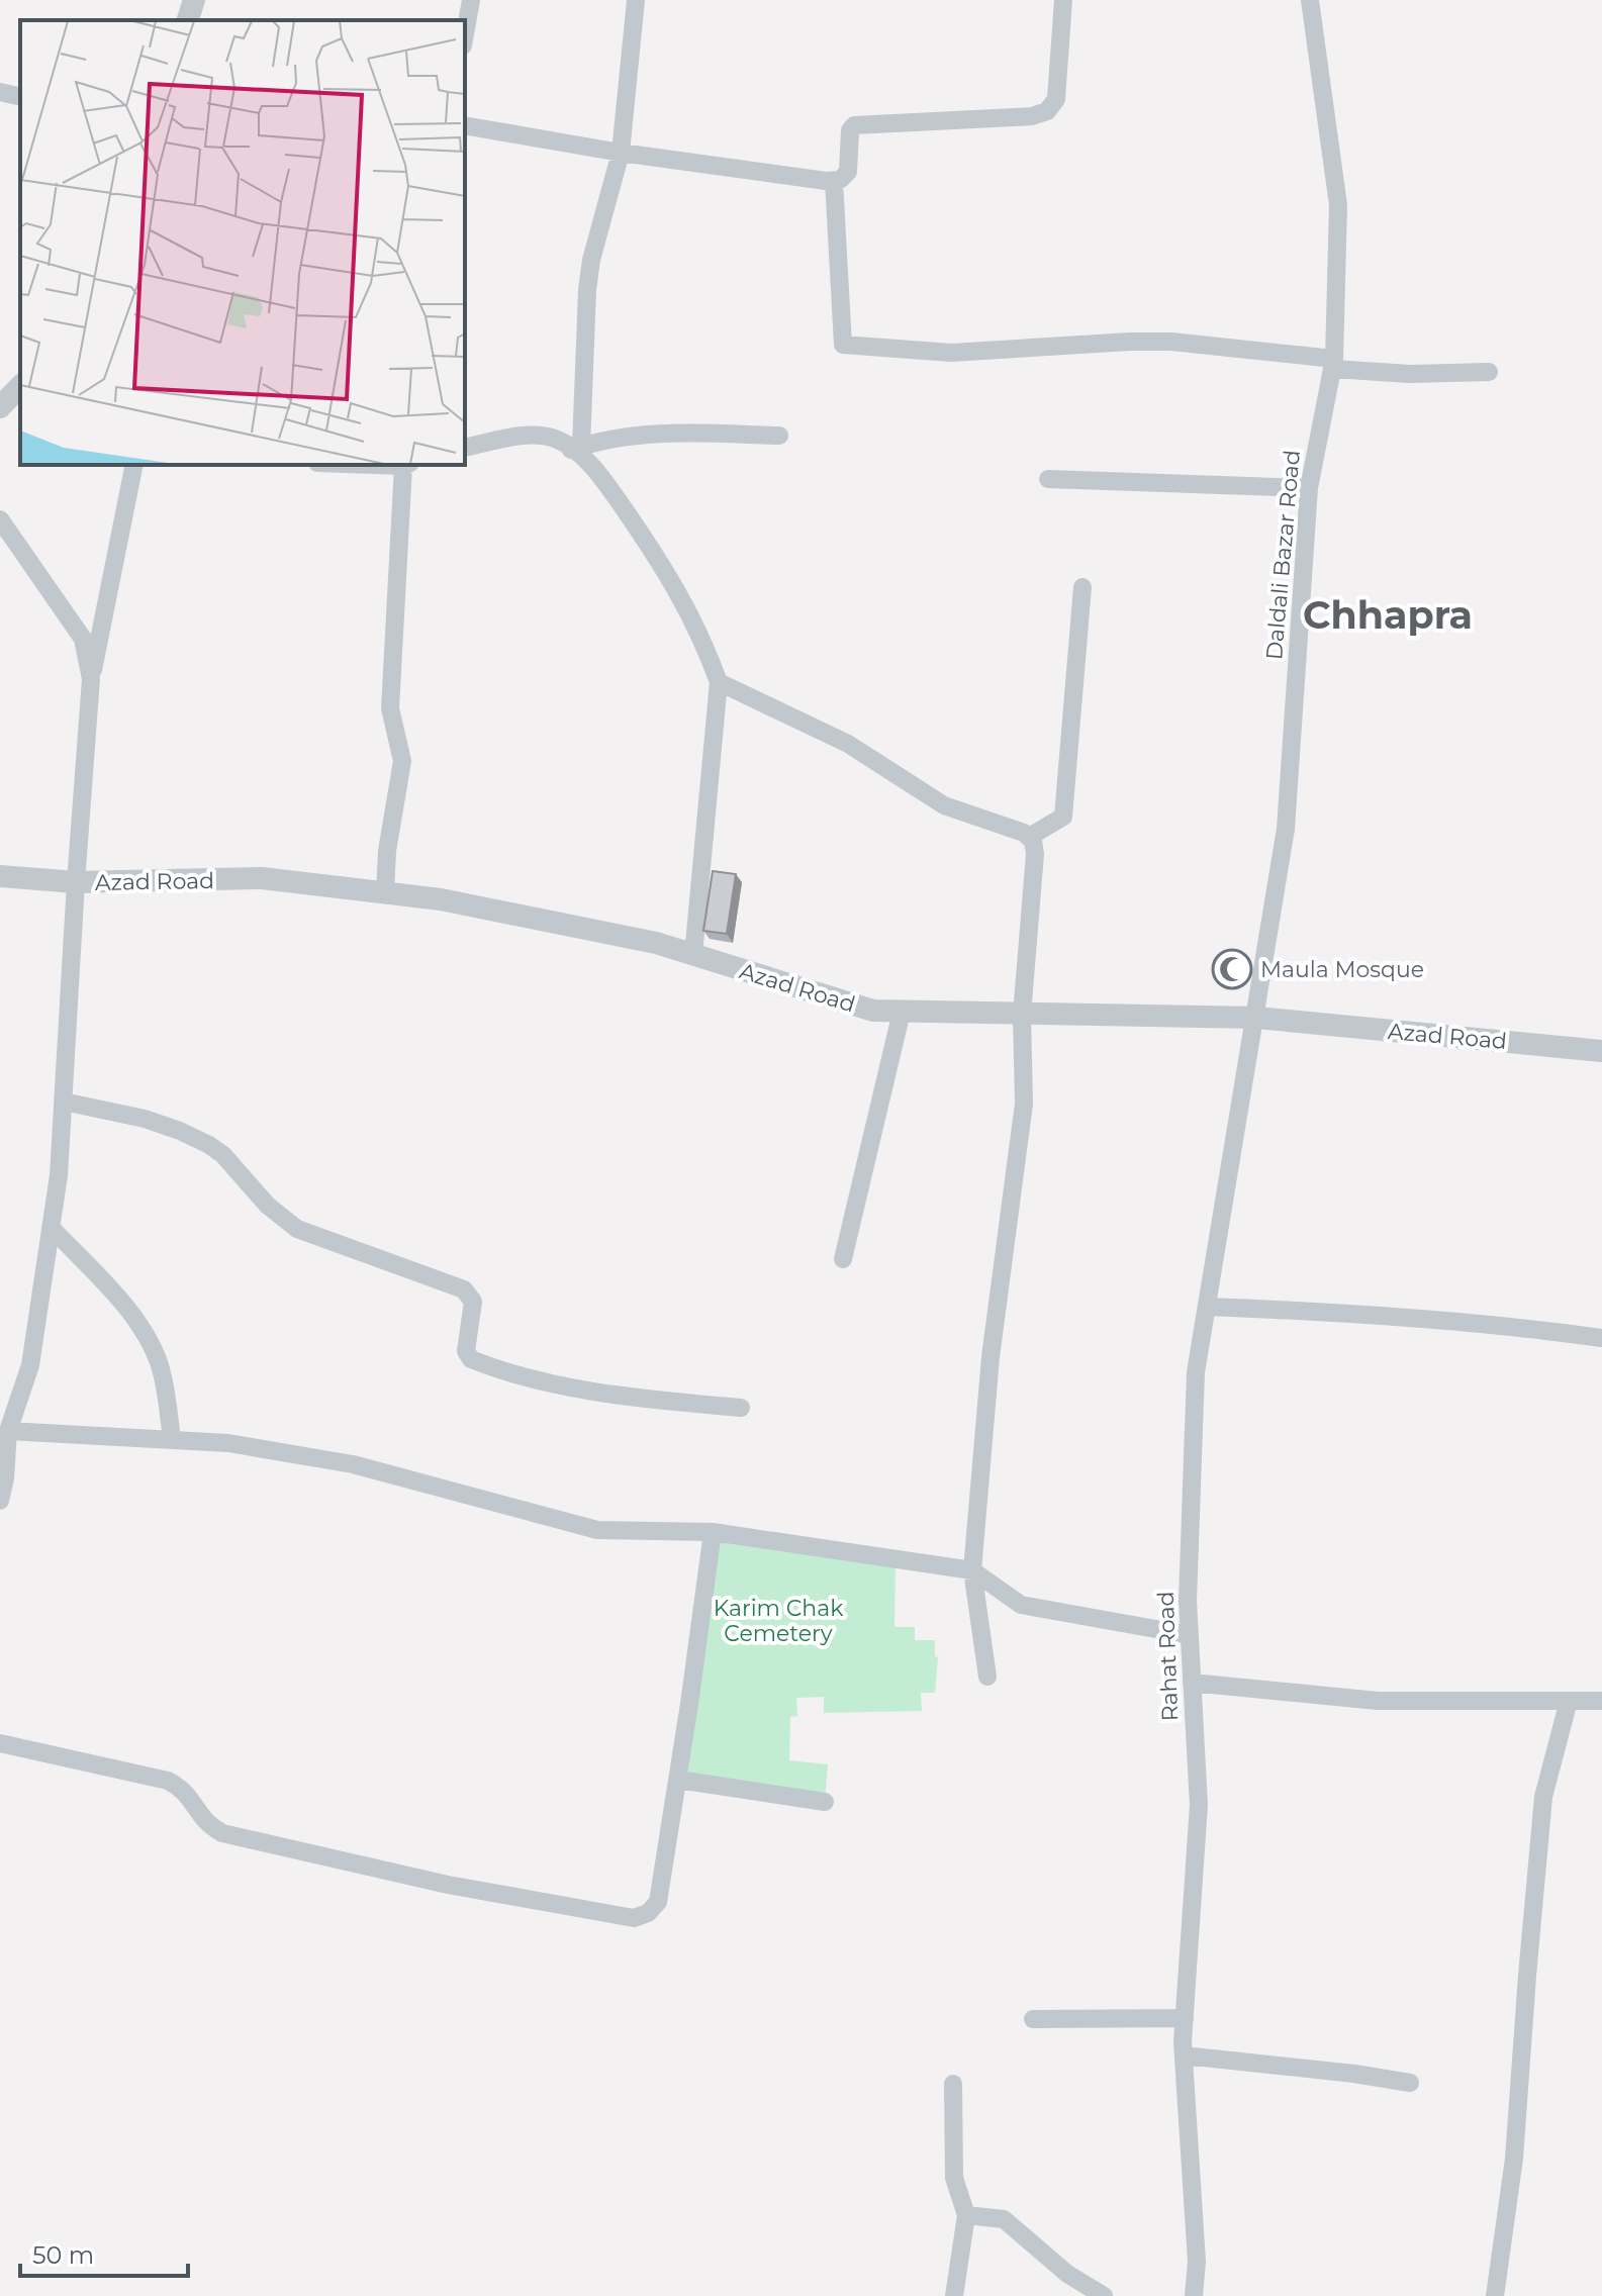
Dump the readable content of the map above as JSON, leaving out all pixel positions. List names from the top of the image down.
{
  "streets": {
    "street": ["Daldali Bazar Road", "Azad Road", "Rahat Road"]
  },
  "crossings": [
    ["Daldali Bazar Road", "Azad Road"],
    ["Daldali Bazar Road", "Rahat Road"],
    ["Azad Road", "Rahat Road"]
  ],
  "districts": ["Chhapra"],
  "parks": ["Karim Chak Cemetery"],
  "places": {
    "mosque": ["Maula Mosque"]
  },
  "scale_bar": "50 m"
}
